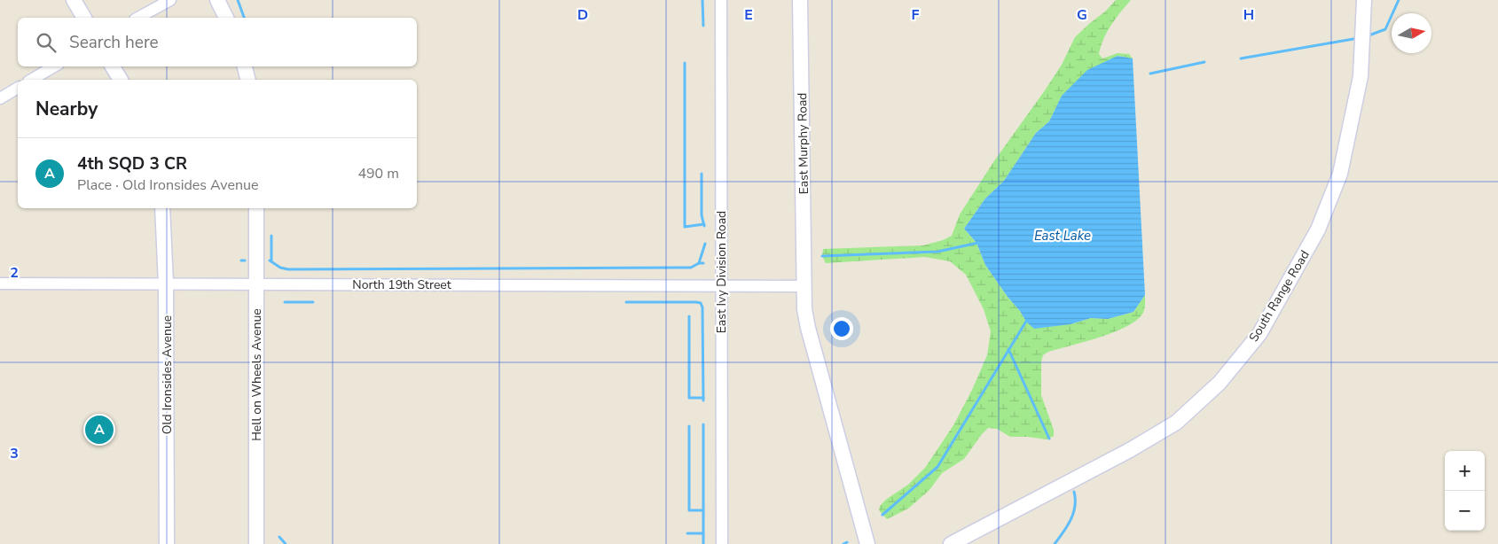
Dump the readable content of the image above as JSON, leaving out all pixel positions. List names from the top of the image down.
{
  "streets": {
    "street": [
      "East Murphy Road",
      "East Ivy Division Road",
      "North 19th Street",
      "South Range Road",
      "Old Ironsides Avenue",
      "Hell on Wheels Avenue"
    ]
  },
  "crossings": [
    ["East Murphy Road", "North 19th Street"],
    ["East Ivy Division Road", "North 19th Street"],
    ["North 19th Street", "Old Ironsides Avenue"],
    ["North 19th Street", "Hell on Wheels Avenue"]
  ],
  "water": ["East Lake"],
  "north": "right",
  "page": {
    "search": "Search here",
    "heading": "Nearby",
    "list": [
      {
        "mark": "A",
        "name": "4th SQD 3 CR",
        "note": "Place · Old Ironsides Avenue",
        "value": "490 m"
      }
    ],
    "pins": "A",
    "map_buttons": ["+", "−"]
  },
  "grid": {
    "columns": [
      "D",
      "E",
      "F",
      "G",
      "H"
    ],
    "rows": ["2", "3"]
  }
}
